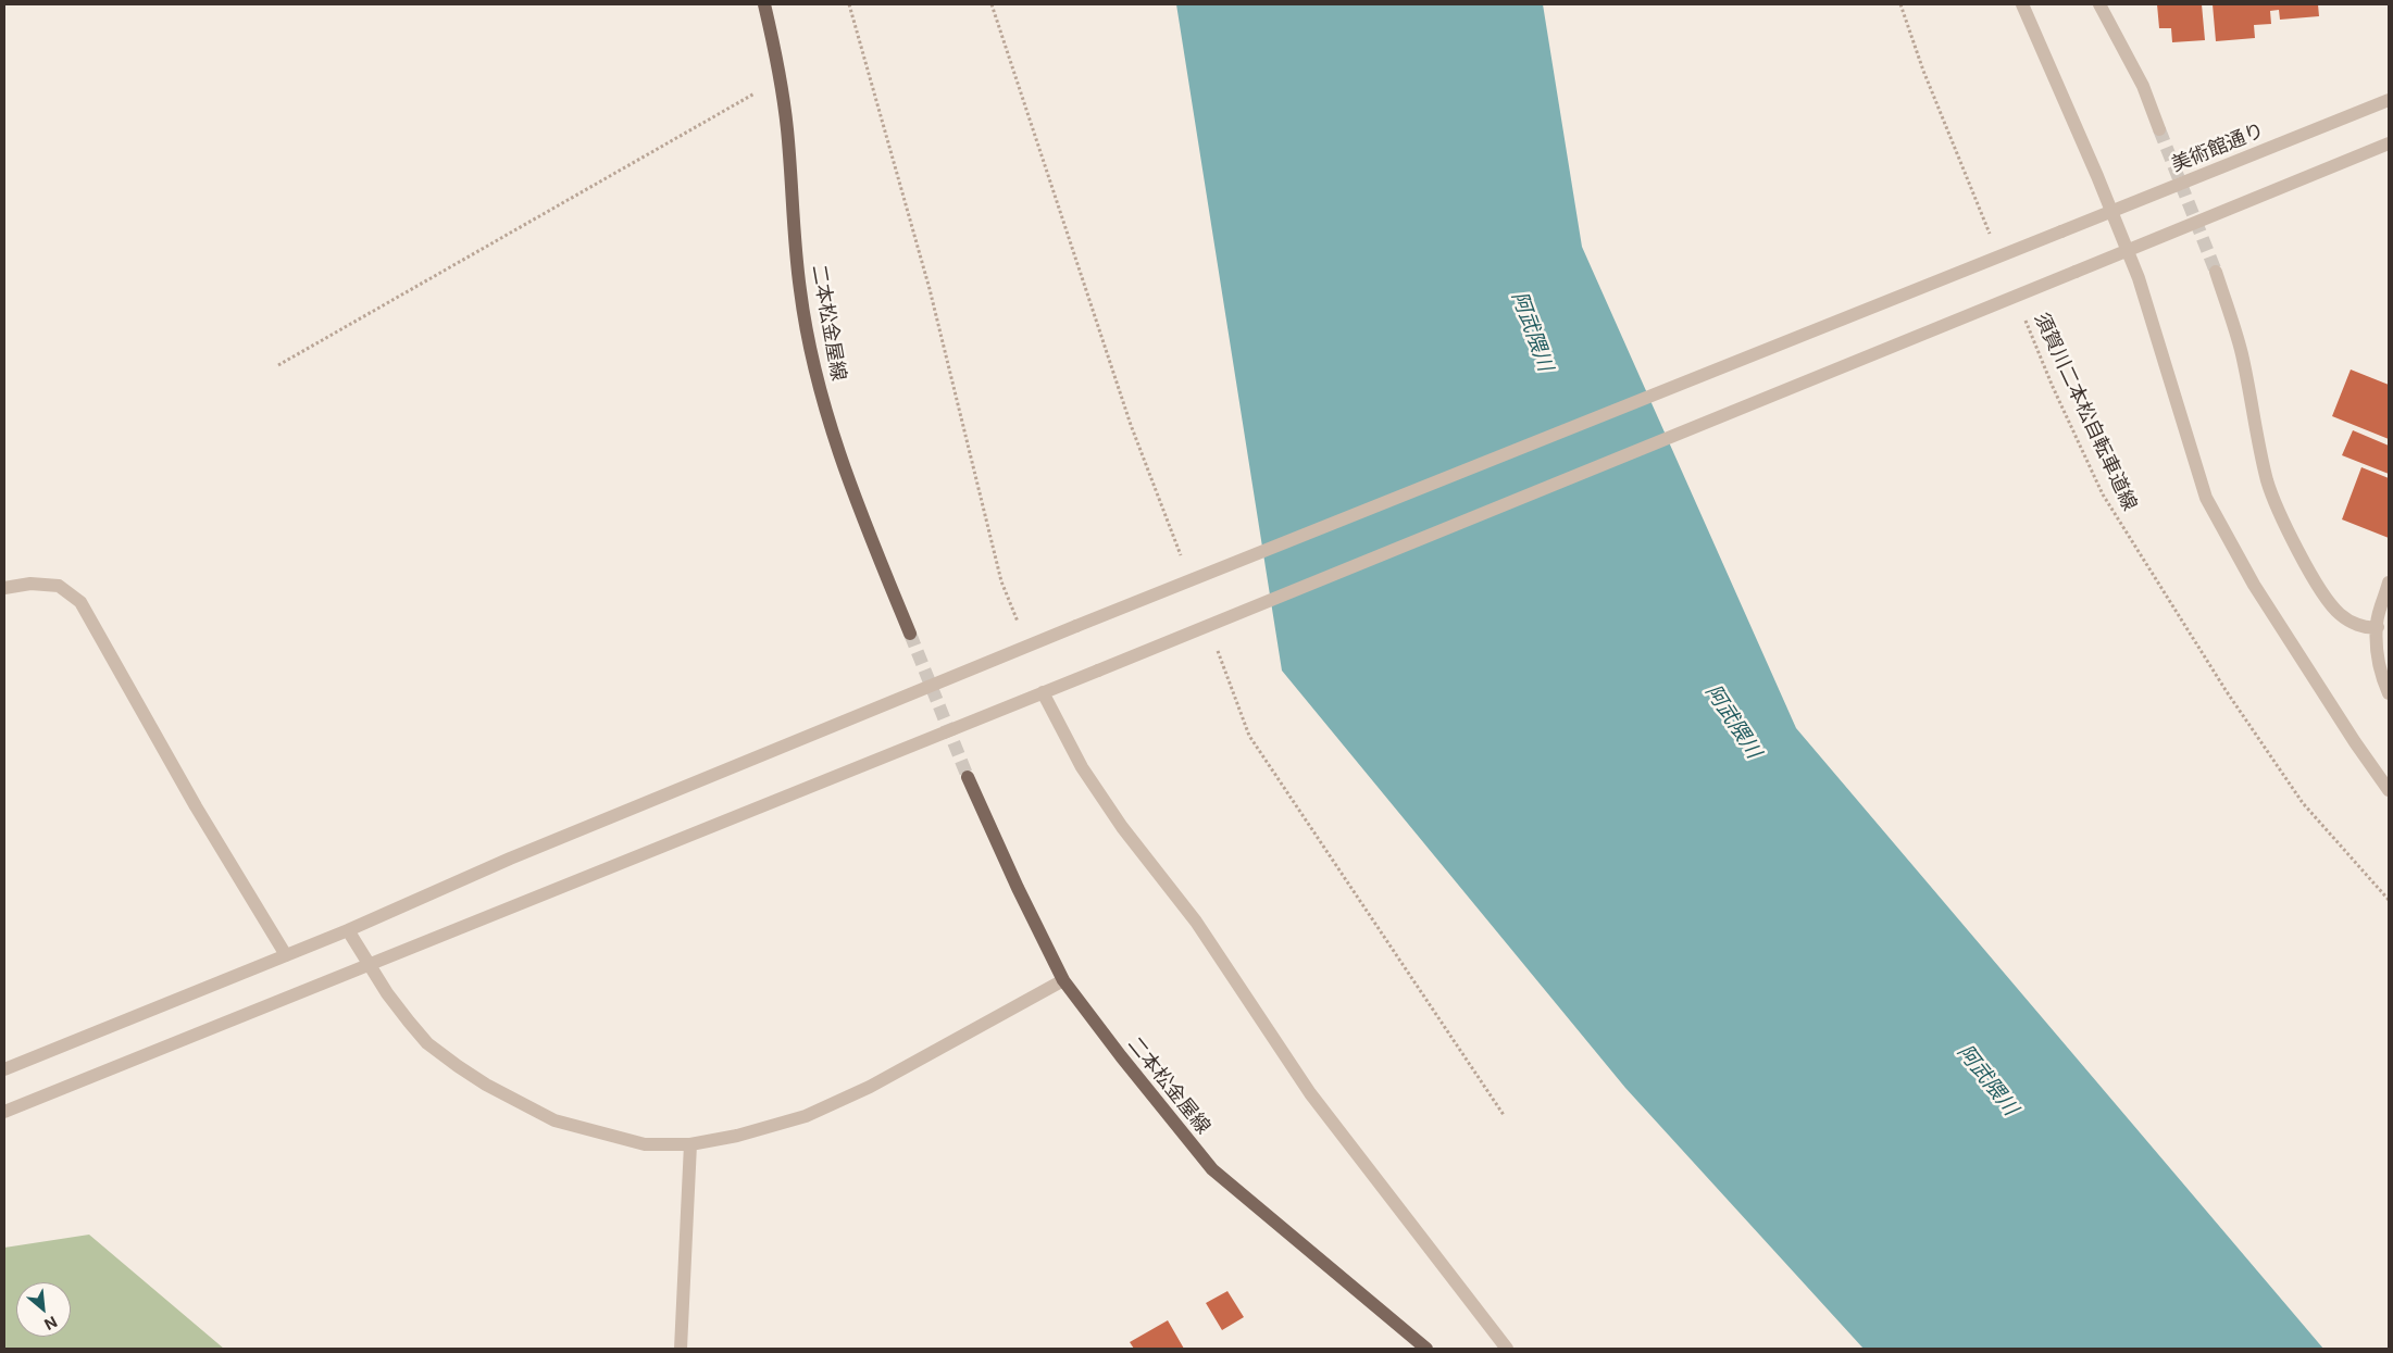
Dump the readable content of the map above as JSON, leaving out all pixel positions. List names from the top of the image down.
{
  "streets": {
    "main road": ["二本松金屋線"],
    "street": ["美術館通り"],
    "path": ["須賀川二本松自転車道線"]
  },
  "water": ["阿武隈川"],
  "north": "bottom right"
}
